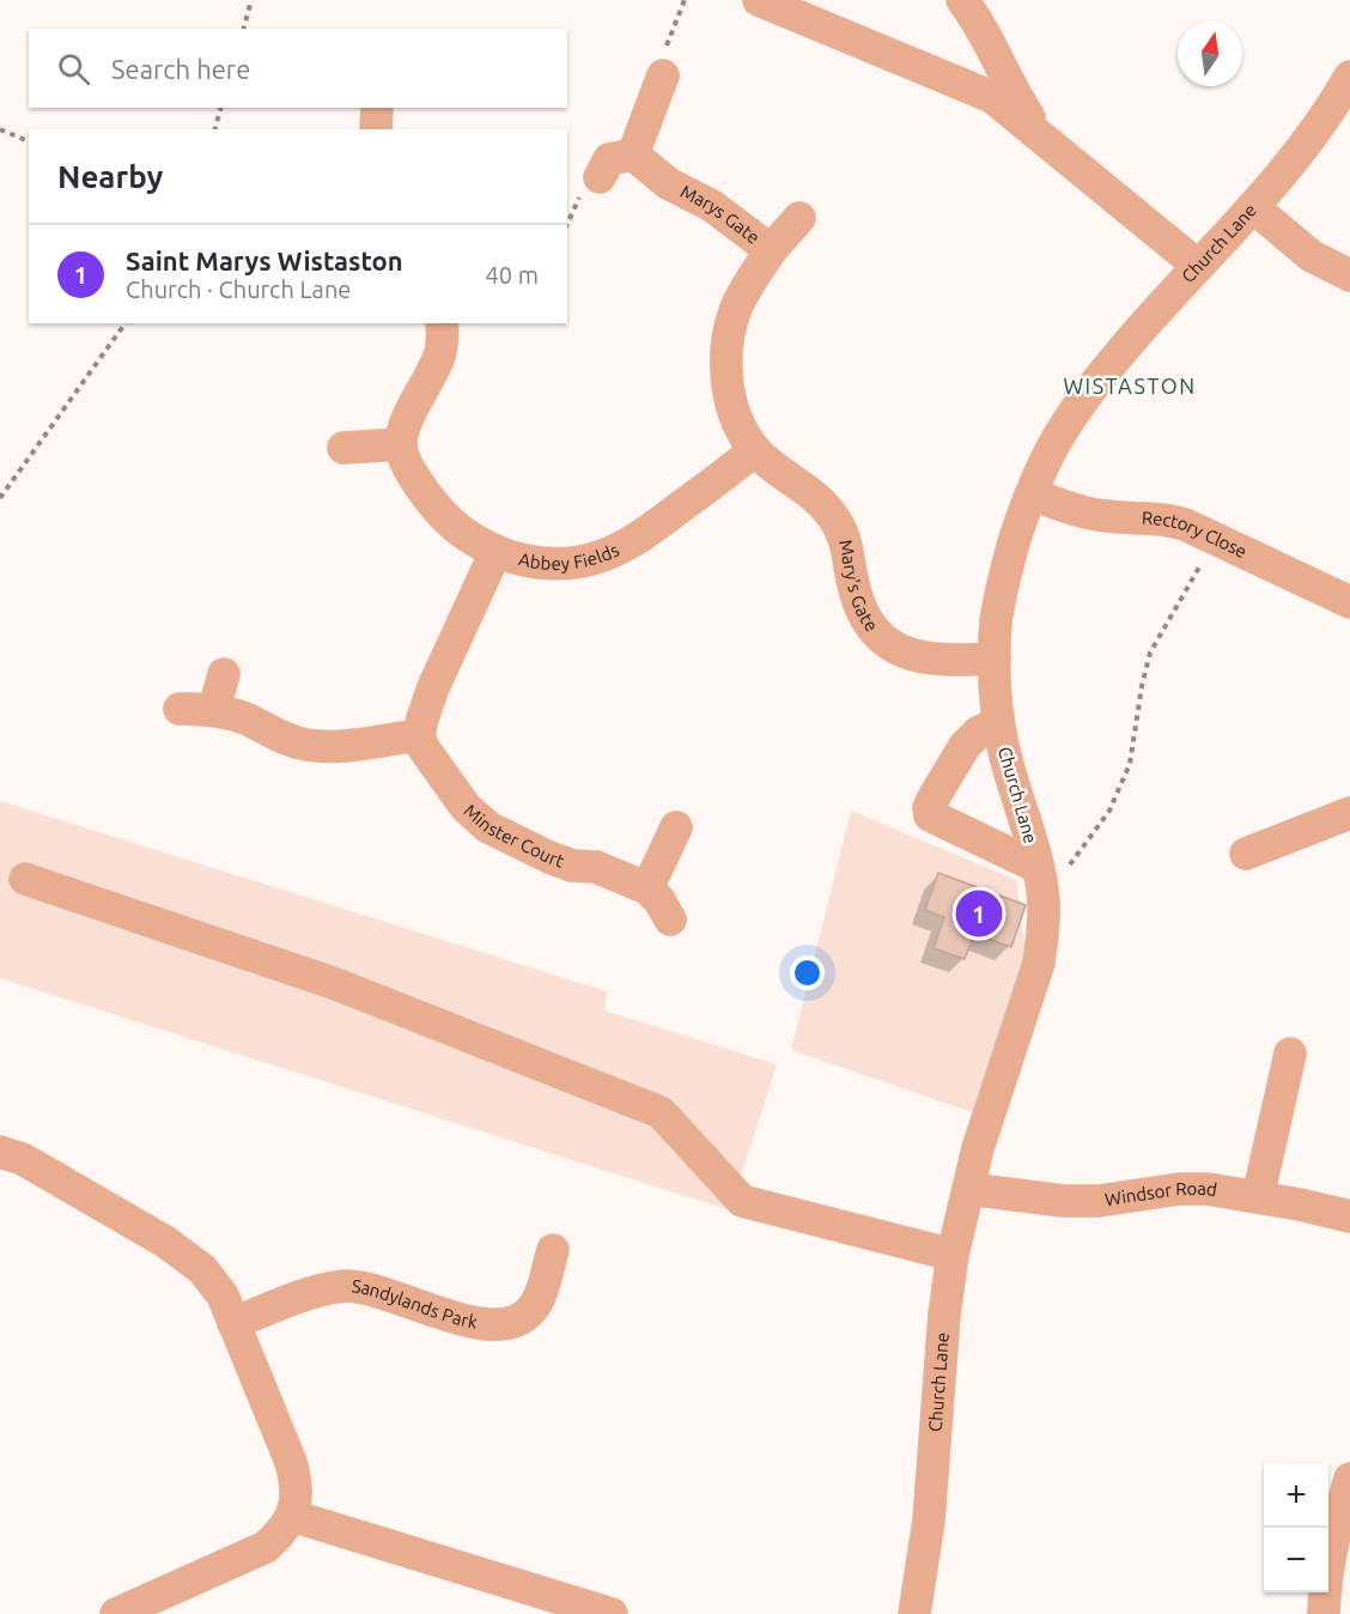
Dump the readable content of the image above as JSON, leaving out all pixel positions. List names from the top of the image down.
{
  "streets": {
    "street": [
      "Marys Gate",
      "Church Lane",
      "Rectory Close",
      "Abbey Fields",
      "Mary's Gate",
      "Minster Court",
      "Windsor Road",
      "Sandylands Park"
    ]
  },
  "crossings": [
    ["Marys Gate", "Abbey Fields"],
    ["Marys Gate", "Mary's Gate"],
    ["Church Lane", "Rectory Close"],
    ["Church Lane", "Mary's Gate"],
    ["Church Lane", "Windsor Road"],
    ["Abbey Fields", "Mary's Gate"]
  ],
  "districts": ["WISTASTON"],
  "north": "top",
  "page": {
    "search": "Search here",
    "heading": "Nearby",
    "list": [
      {
        "mark": "1",
        "name": "Saint Marys Wistaston",
        "note": "Church · Church Lane",
        "value": "40 m"
      }
    ],
    "pins": "1",
    "map_buttons": ["+", "−"]
  }
}
